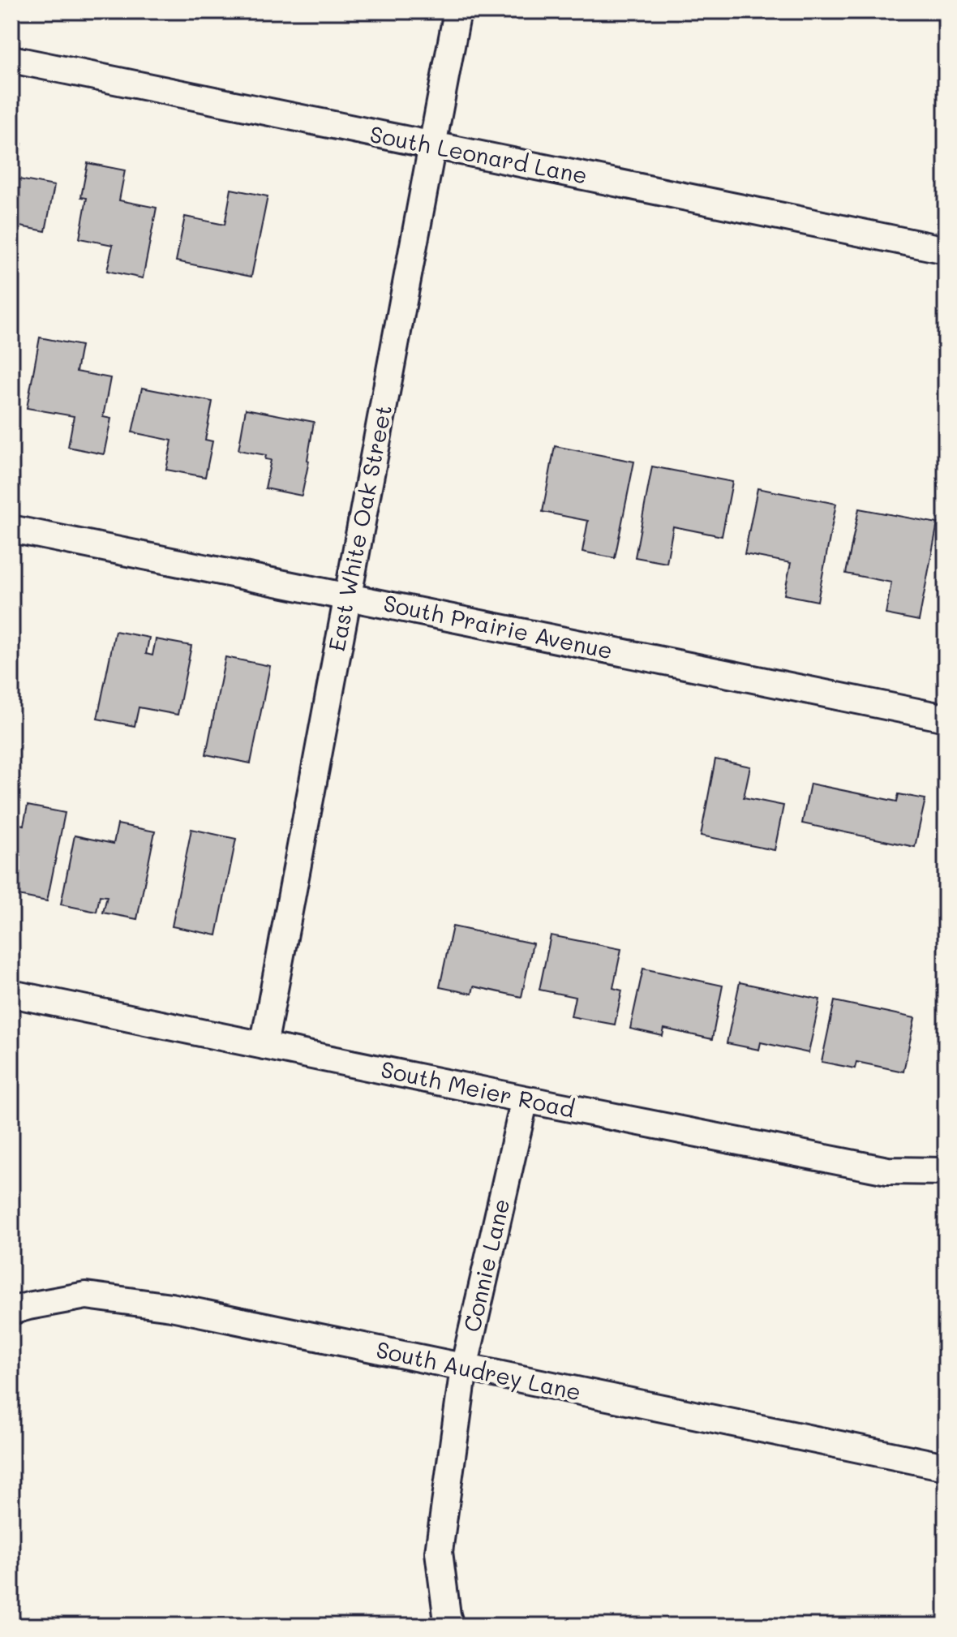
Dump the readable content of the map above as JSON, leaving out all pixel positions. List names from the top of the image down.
{
  "streets": {
    "street": [
      "South Leonard Lane",
      "East White Oak Street",
      "South Prairie Avenue",
      "South Meier Road",
      "Connie Lane",
      "South Audrey Lane"
    ]
  },
  "crossings": [
    ["South Leonard Lane", "East White Oak Street"],
    ["East White Oak Street", "South Prairie Avenue"],
    ["East White Oak Street", "South Meier Road"],
    ["South Meier Road", "Connie Lane"],
    ["Connie Lane", "South Audrey Lane"]
  ]
}
